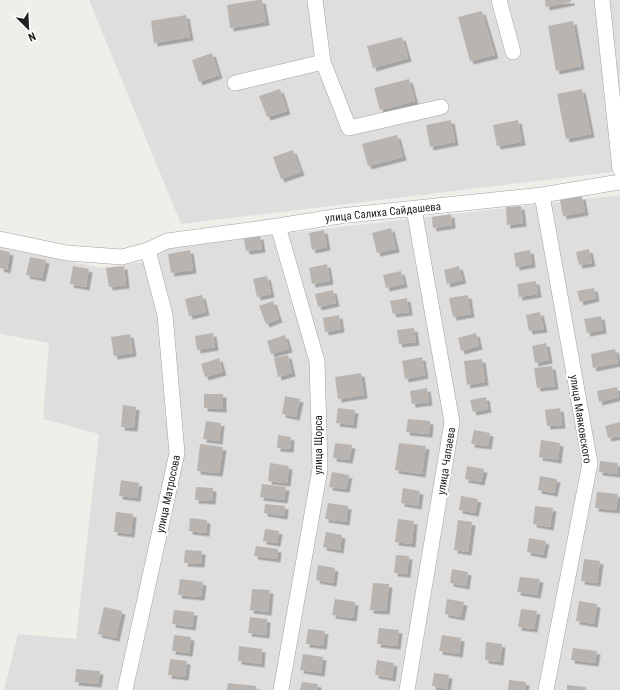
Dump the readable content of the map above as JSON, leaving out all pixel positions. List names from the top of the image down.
{
  "streets": {
    "street": [
      "улица Салиха Сайдашева",
      "улица Маяковского",
      "улица Щорса",
      "улица Чапаева",
      "улица Матросова"
    ]
  },
  "crossings": [
    ["улица Салиха Сайдашева", "улица Маяковского"],
    ["улица Салиха Сайдашева", "улица Щорса"],
    ["улица Салиха Сайдашева", "улица Чапаева"],
    ["улица Салиха Сайдашева", "улица Матросова"]
  ],
  "north": "bottom right"
}
